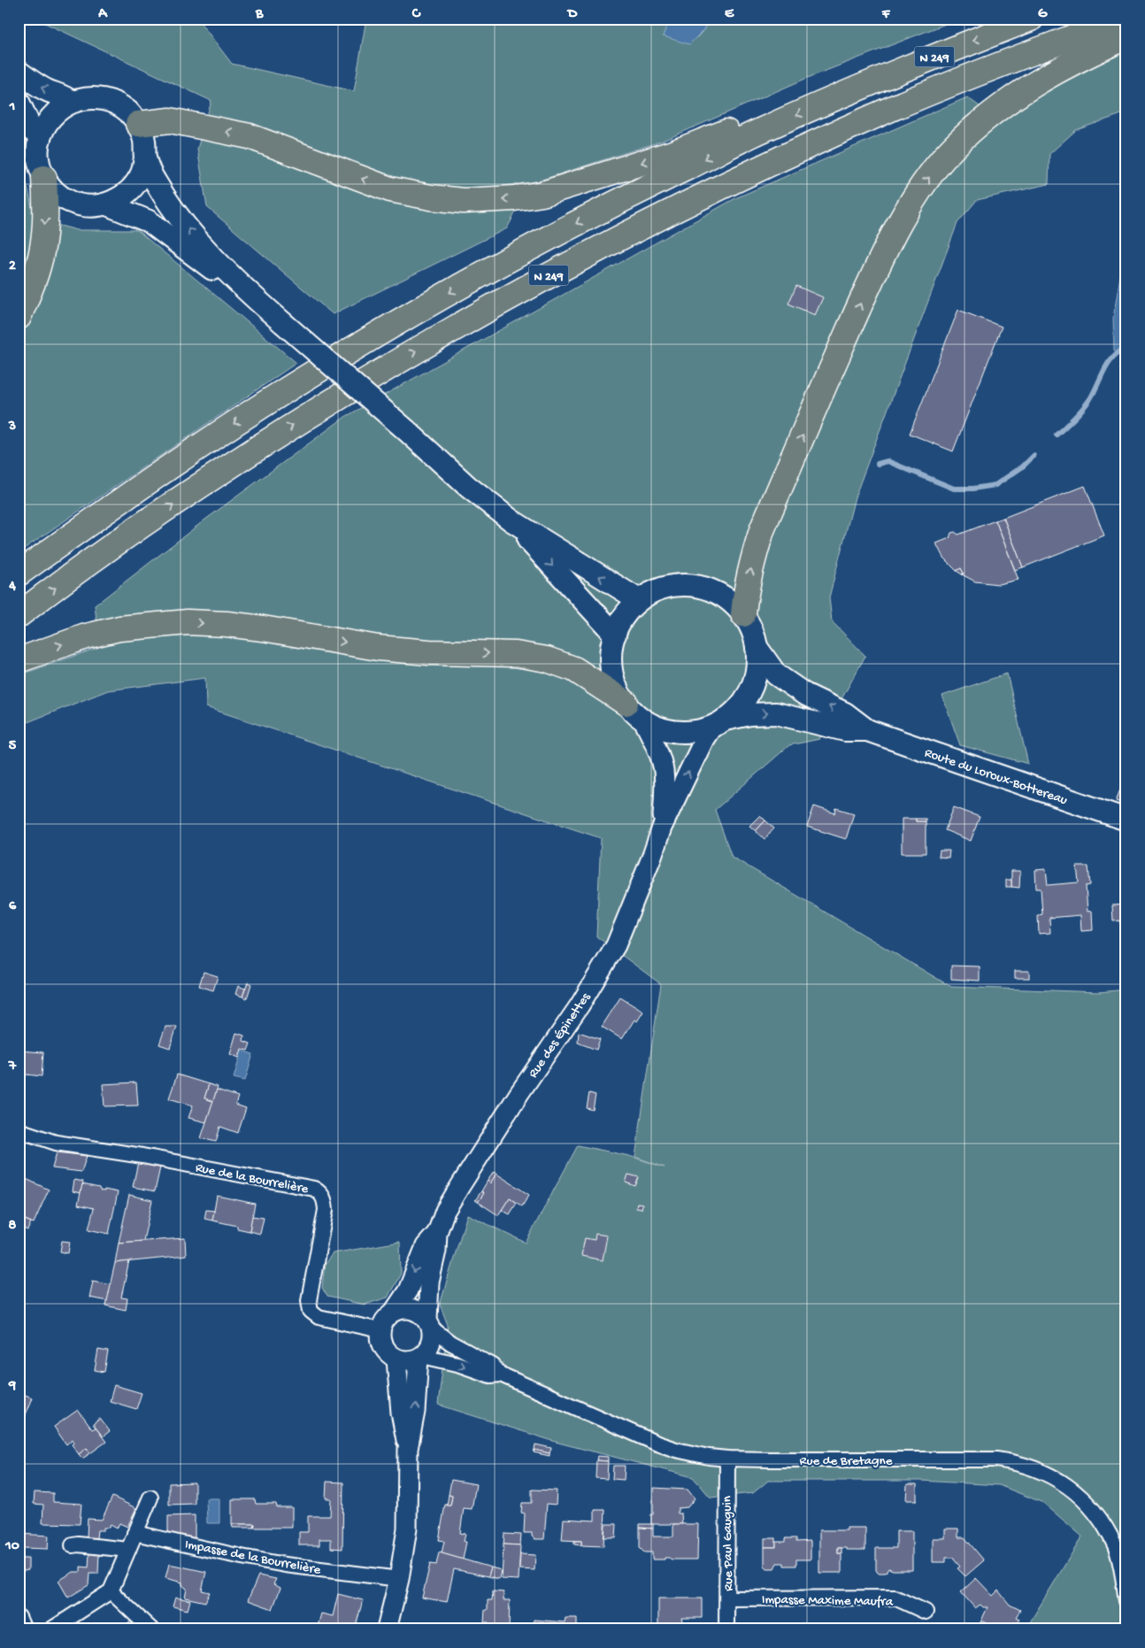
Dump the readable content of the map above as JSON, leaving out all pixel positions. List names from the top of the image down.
{
  "streets": {
    "highway": ["N 249"],
    "main road": ["Route du Loroux-Bottereau"],
    "street": [
      "Rue des Épinettes",
      "Rue de la Bourrelière",
      "Rue de Bretagne",
      "Rue Paul Gauguin",
      "Impasse de la Bourrelière",
      "Impasse Maxime Maufra"
    ]
  },
  "crossings": [
    ["Route du Loroux-Bottereau", "Rue des Épinettes"],
    ["Rue des Épinettes", "Rue de la Bourrelière"],
    ["Rue des Épinettes", "Rue de Bretagne"],
    ["Rue de la Bourrelière", "Rue de Bretagne"],
    ["Rue de Bretagne", "Rue Paul Gauguin"],
    ["Rue Paul Gauguin", "Impasse Maxime Maufra"]
  ],
  "grid": {
    "columns": [
      "A",
      "B",
      "C",
      "D",
      "E",
      "F",
      "G"
    ],
    "rows": [
      "1",
      "2",
      "3",
      "4",
      "5",
      "6",
      "7",
      "8",
      "9",
      "10"
    ]
  }
}
